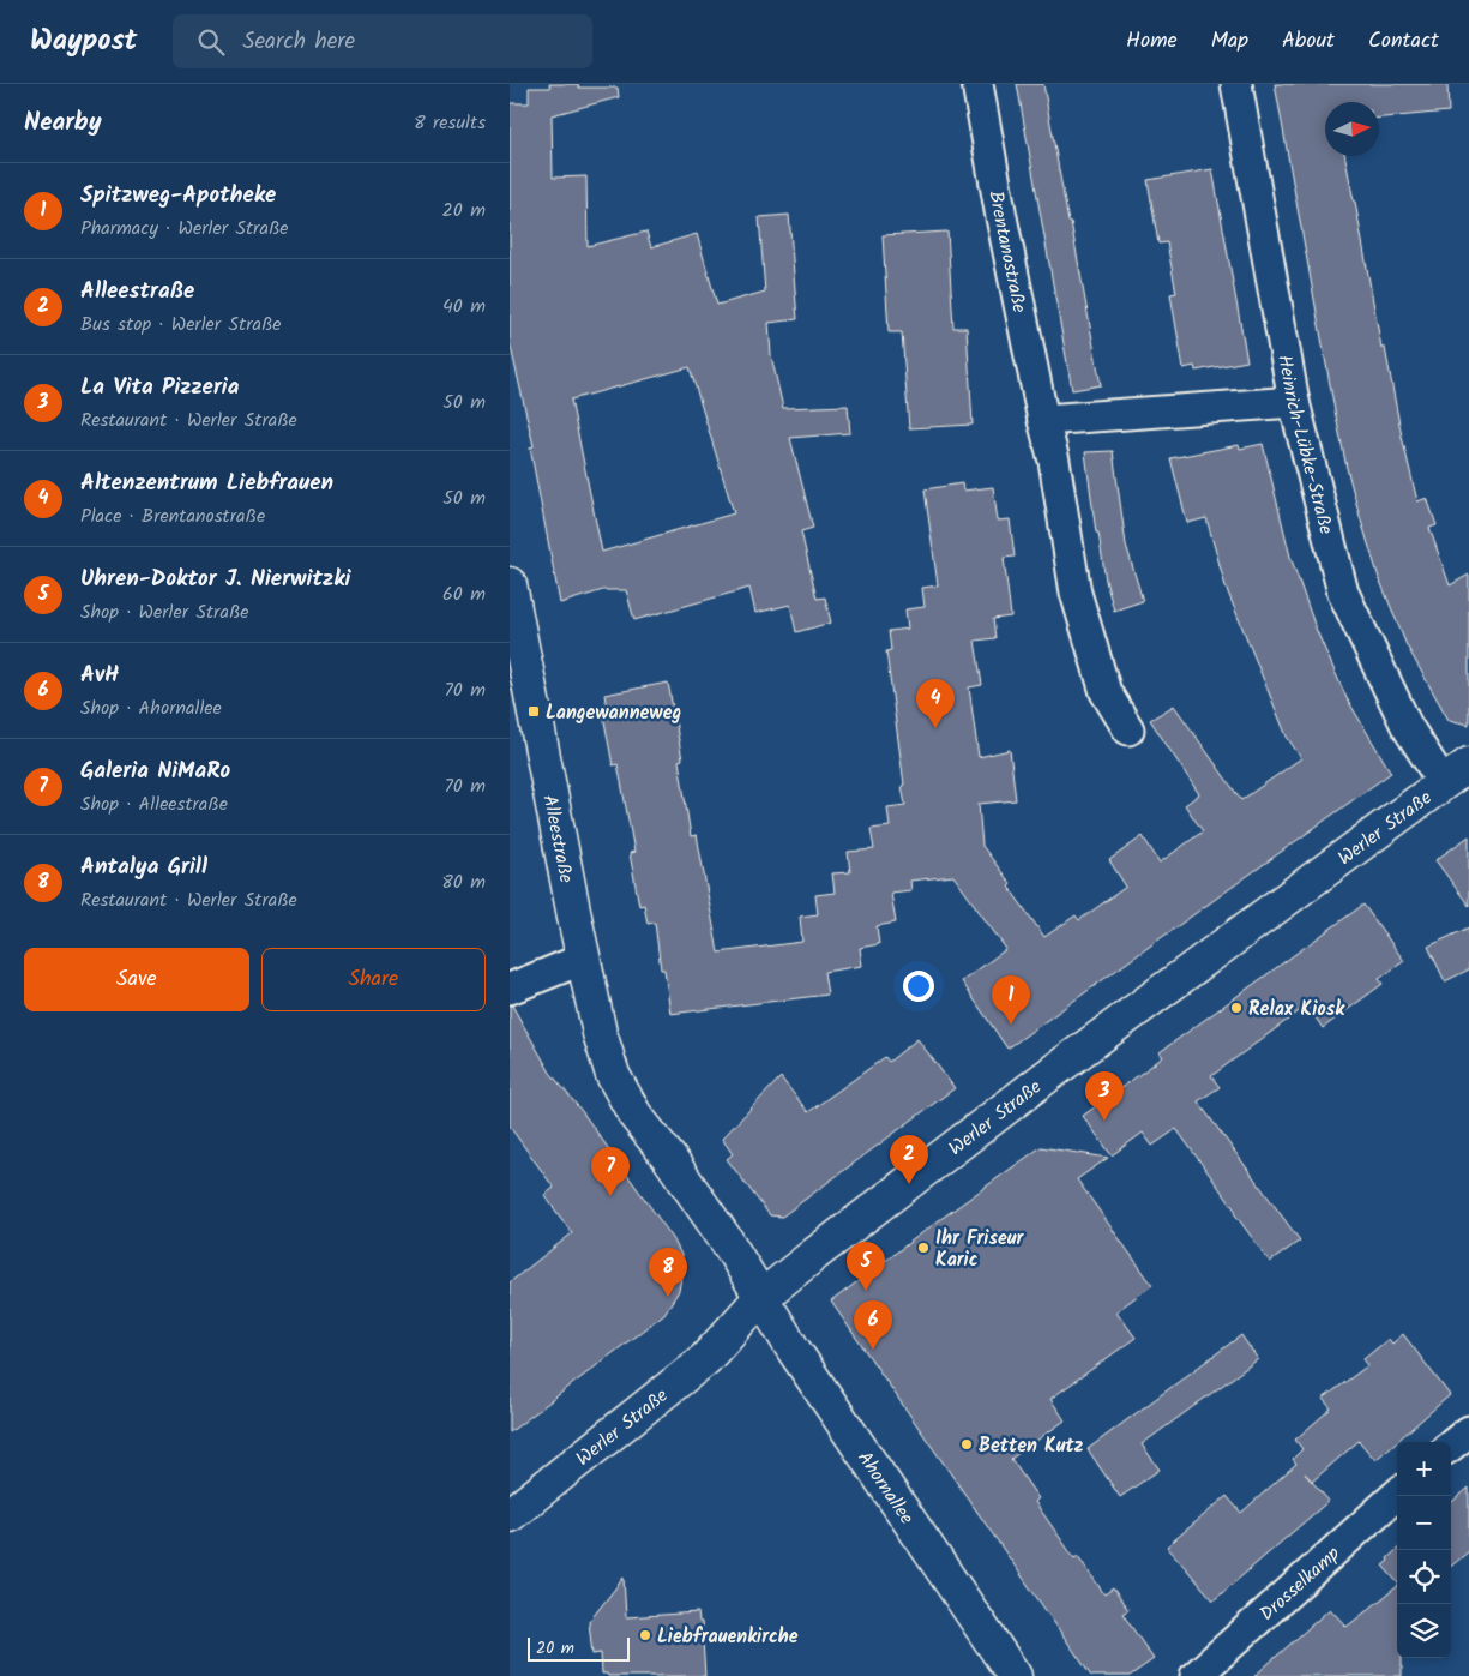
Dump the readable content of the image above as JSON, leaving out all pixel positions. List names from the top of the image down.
{
  "streets": {
    "main road": ["Werler Straße", "Alleestraße", "Ahornallee"],
    "street": ["Brentanostraße", "Heinrich-Lübke-Straße", "Drosselkamp"]
  },
  "crossings": [
    ["Heinrich-Lübke-Straße", "Werler Straße"],
    ["Werler Straße", "Alleestraße"],
    ["Werler Straße", "Ahornallee"],
    ["Alleestraße", "Ahornallee"]
  ],
  "places": {
    "transit": ["Langewanneweg"],
    "other": [
      "Relax Kiosk",
      "Ihr Friseur Karic",
      "Betten Kutz",
      "Liebfrauenkirche"
    ]
  },
  "scale_bar": "20 m",
  "north": "right",
  "page": {
    "header": "Waypost",
    "search": "Search here",
    "nav": [
      "Home",
      "Map",
      "About",
      "Contact"
    ],
    "heading": ["Nearby", "8 results"],
    "list": [
      {
        "mark": "1",
        "name": "Spitzweg-Apotheke",
        "note": "Pharmacy · Werler Straße",
        "value": "20 m"
      },
      {
        "mark": "2",
        "name": "Alleestraße",
        "note": "Bus stop · Werler Straße",
        "value": "40 m"
      },
      {
        "mark": "3",
        "name": "La Vita Pizzeria",
        "note": "Restaurant · Werler Straße",
        "value": "50 m"
      },
      {
        "mark": "4",
        "name": "Altenzentrum Liebfrauen",
        "note": "Place · Brentanostraße",
        "value": "50 m"
      },
      {
        "mark": "5",
        "name": "Uhren-Doktor J. Nierwitzki",
        "note": "Shop · Werler Straße",
        "value": "60 m"
      },
      {
        "mark": "6",
        "name": "AvH",
        "note": "Shop · Ahornallee",
        "value": "70 m"
      },
      {
        "mark": "7",
        "name": "Galeria NiMaRo",
        "note": "Shop · Alleestraße",
        "value": "70 m"
      },
      {
        "mark": "8",
        "name": "Antalya Grill",
        "note": "Restaurant · Werler Straße",
        "value": "80 m"
      }
    ],
    "pins": [
      "4",
      "1",
      "3",
      "2",
      "7",
      "5",
      "8",
      "6"
    ],
    "buttons": ["Save", "Share"],
    "map_buttons": ["+", "−"],
    "scale": "20 m"
  }
}
